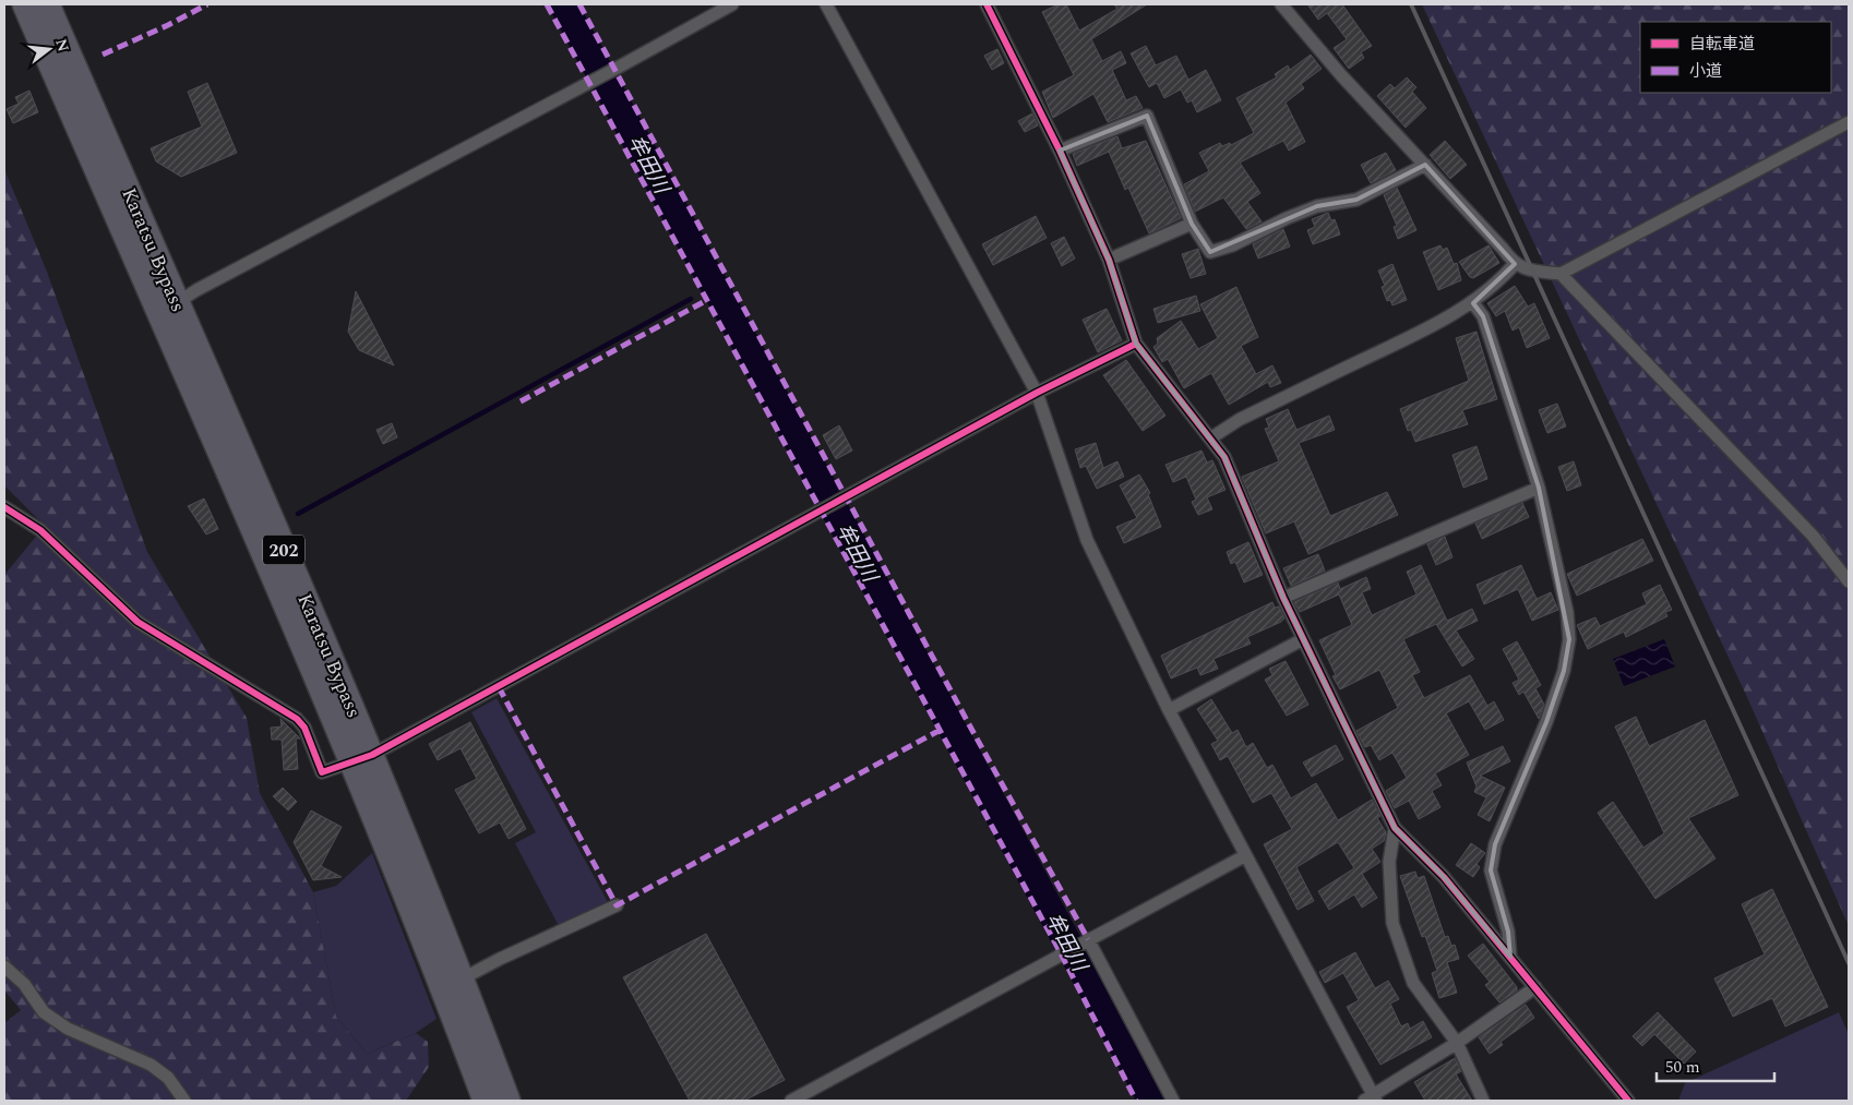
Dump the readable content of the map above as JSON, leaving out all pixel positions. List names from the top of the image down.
{
  "streets": {
    "highway": ["Karatsu Bypass", "202"]
  },
  "water": ["牟田川"],
  "legend": ["自転車道", "小道"],
  "scale_bar": "50 m",
  "north": "right"
}
